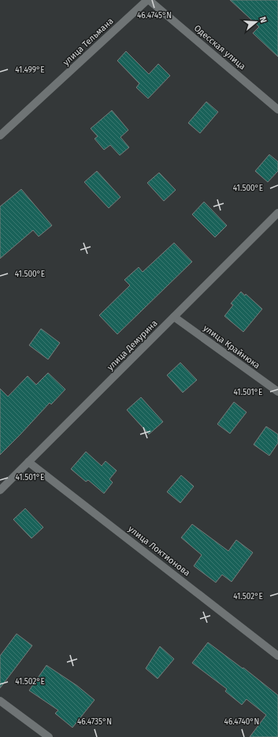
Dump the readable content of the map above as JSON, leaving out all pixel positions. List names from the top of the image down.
{
  "streets": {
    "street": [
      "улица Тельмана",
      "Одесская улица",
      "улица Демурина",
      "улица Крайнюка",
      "улица Локтионова"
    ]
  },
  "crossings": [
    ["улица Тельмана", "Одесская улица"],
    ["улица Демурина", "улица Крайнюка"],
    ["улица Демурина", "улица Локтионова"]
  ],
  "north": "right",
  "coordinates": [
    "46.4745°N",
    "41.499°E",
    "41.500°E",
    "41.501°E",
    "41.502°E",
    "46.4735°N",
    "46.4740°N"
  ]
}
